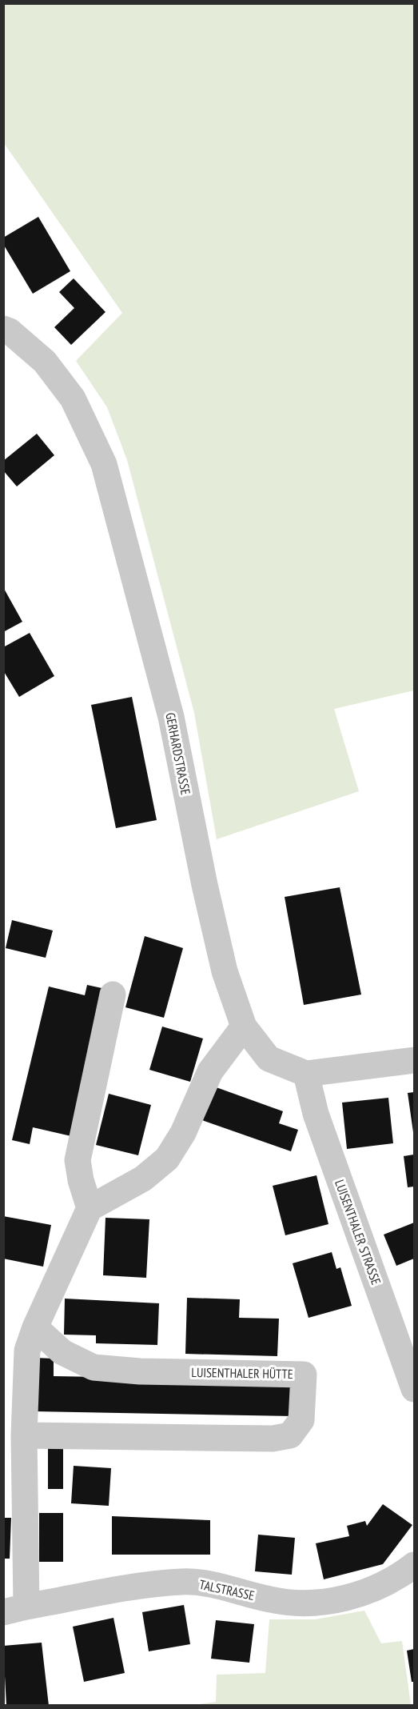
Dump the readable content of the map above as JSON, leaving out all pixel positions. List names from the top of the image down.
{
  "streets": {
    "street": [
      "GERHARDSTRASSE",
      "LUISENTHALER STRASSE",
      "LUISENTHALER HÜTTE",
      "TALSTRASSE"
    ]
  },
  "crossings": [
    ["GERHARDSTRASSE", "LUISENTHALER STRASSE"]
  ]
}
